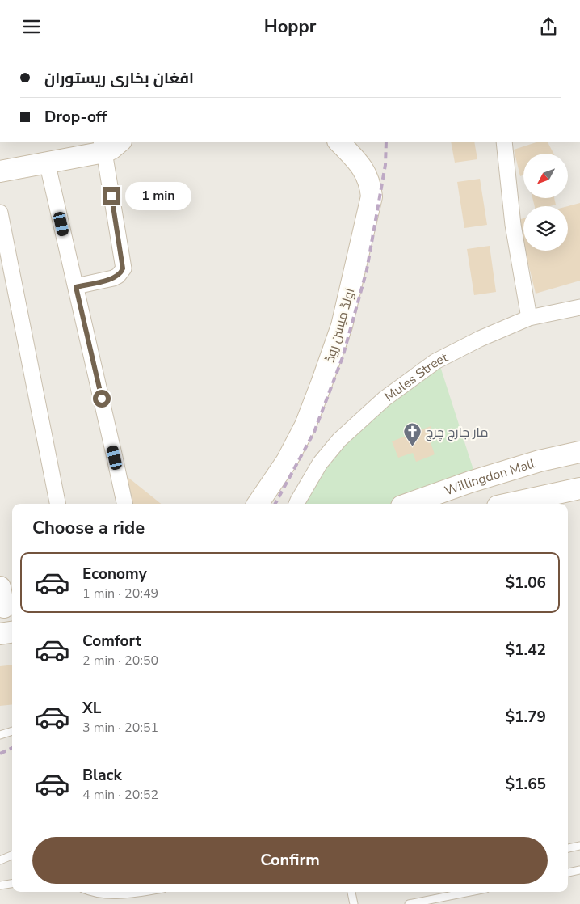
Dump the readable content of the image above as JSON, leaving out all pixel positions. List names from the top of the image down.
{
  "streets": {
    "street": ["اولڈ میسن روڈ", "Mules Street", "Willingdon Mall"]
  },
  "places": {
    "church": ["مار جارج چرچ"]
  },
  "north": "bottom left",
  "page": {
    "header": "Hoppr",
    "banner": ["افغان بخاری ریستوران", "Drop-off"],
    "bubble": "1 min",
    "heading": "Choose a ride",
    "list": [
      {
        "name": "Economy",
        "note": "1 min · 20:49",
        "value": "$1.06"
      },
      {
        "name": "Comfort",
        "note": "2 min · 20:50",
        "value": "$1.42"
      },
      {
        "name": "XL",
        "note": "3 min · 20:51",
        "value": "$1.79"
      },
      {
        "name": "Black",
        "note": "4 min · 20:52",
        "value": "$1.65"
      }
    ],
    "buttons": "Confirm"
  }
}
